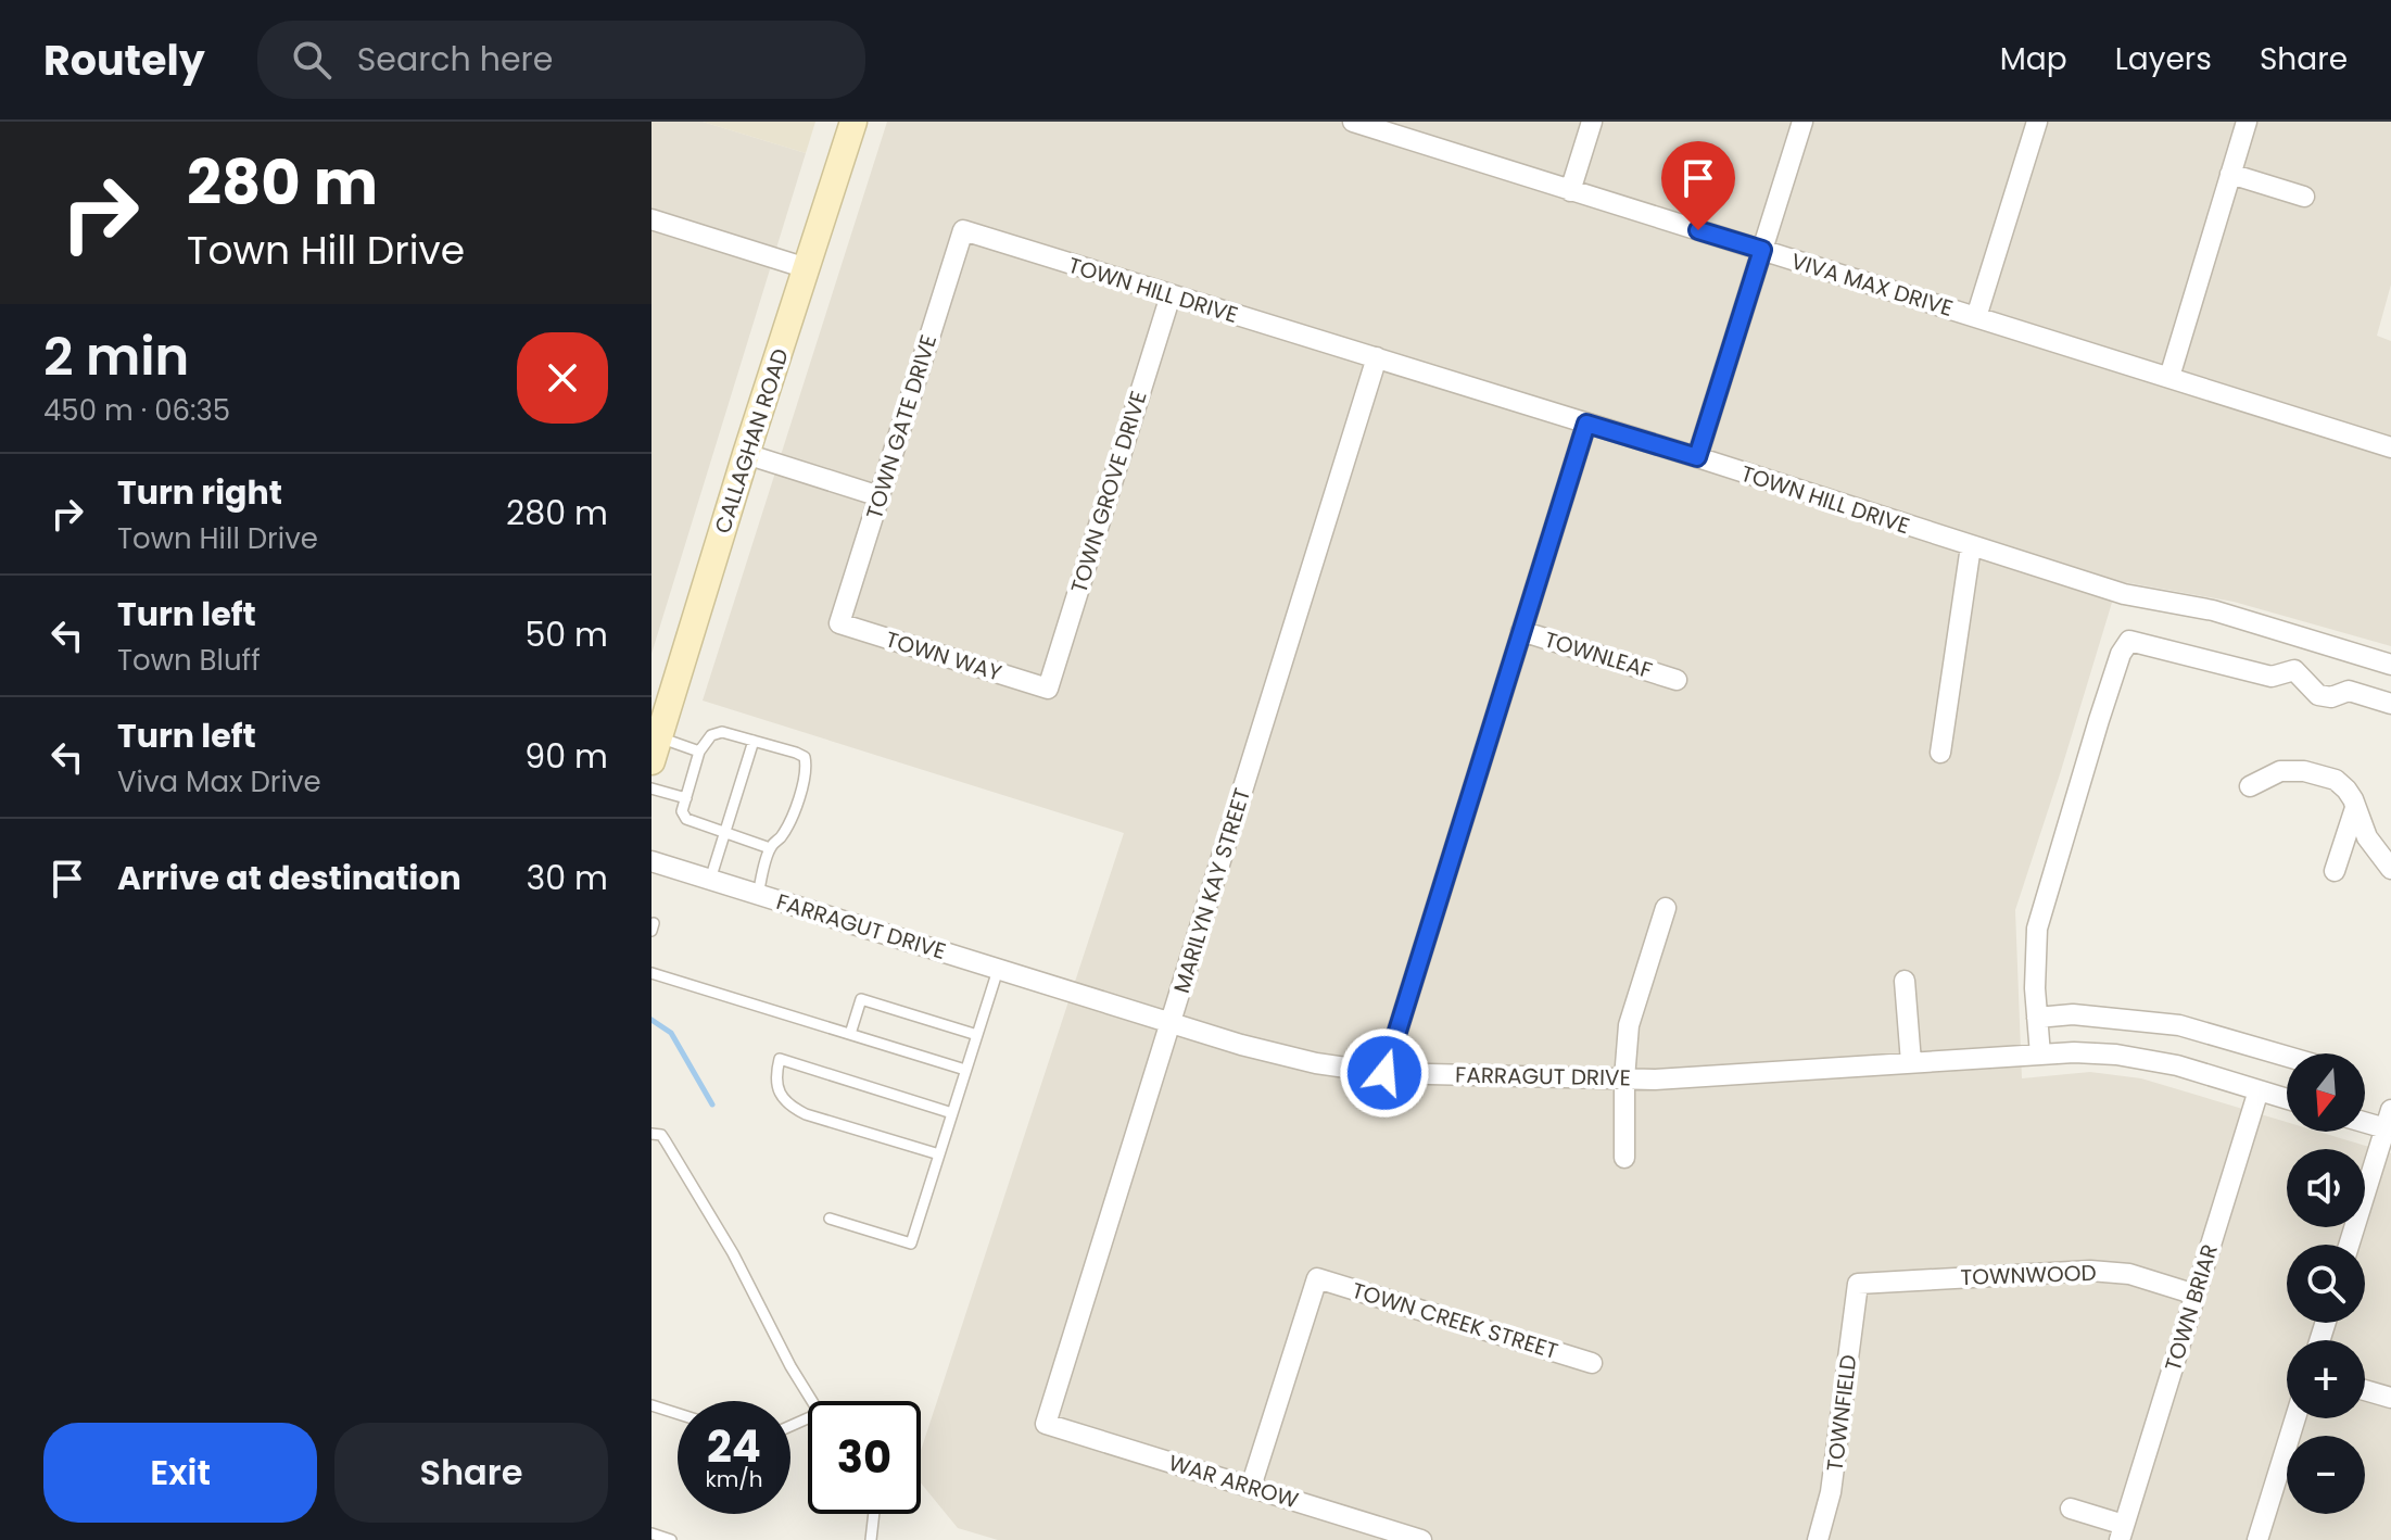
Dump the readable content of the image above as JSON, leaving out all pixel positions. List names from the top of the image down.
{
  "streets": {
    "main road": ["CALLAGHAN ROAD"],
    "street": [
      "VIVA MAX DRIVE",
      "TOWN HILL DRIVE",
      "TOWN GATE DRIVE",
      "TOWN GROVE DRIVE",
      "TOWNLEAF",
      "TOWN WAY",
      "MARILYN KAY STREET",
      "FARRAGUT DRIVE",
      "TOWNWOOD",
      "TOWN BRIAR",
      "TOWN CREEK STREET",
      "TOWNFIELD",
      "WAR ARROW"
    ]
  },
  "crossings": [
    ["TOWN HILL DRIVE", "TOWN GATE DRIVE"],
    ["TOWN HILL DRIVE", "TOWN GROVE DRIVE"],
    ["TOWN HILL DRIVE", "MARILYN KAY STREET"],
    ["TOWN GATE DRIVE", "TOWN WAY"],
    ["TOWN GROVE DRIVE", "TOWN WAY"],
    ["MARILYN KAY STREET", "FARRAGUT DRIVE"],
    ["MARILYN KAY STREET", "WAR ARROW"],
    ["FARRAGUT DRIVE", "TOWN BRIAR"],
    ["TOWNWOOD", "TOWN BRIAR"],
    ["TOWNWOOD", "TOWNFIELD"],
    ["TOWN CREEK STREET", "WAR ARROW"]
  ],
  "north": "bottom",
  "page": {
    "header": "Routely",
    "search": "Search here",
    "nav": ["Map", "Layers", "Share"],
    "turn": ["280 m", "Town Hill Drive"],
    "heading": ["2 min", "450 m · 06:35"],
    "list": [
      {
        "name": "Turn right",
        "note": "Town Hill Drive",
        "value": "280 m"
      },
      {
        "name": "Turn left",
        "note": "Town Bluff",
        "value": "50 m"
      },
      {
        "name": "Turn left",
        "note": "Viva Max Drive",
        "value": "90 m"
      },
      {
        "name": "Arrive at destination",
        "value": "30 m"
      }
    ],
    "map_buttons": ["+", "−"],
    "speed": "24 km/h",
    "limit": "30",
    "buttons": ["Exit", "Share"]
  }
}
